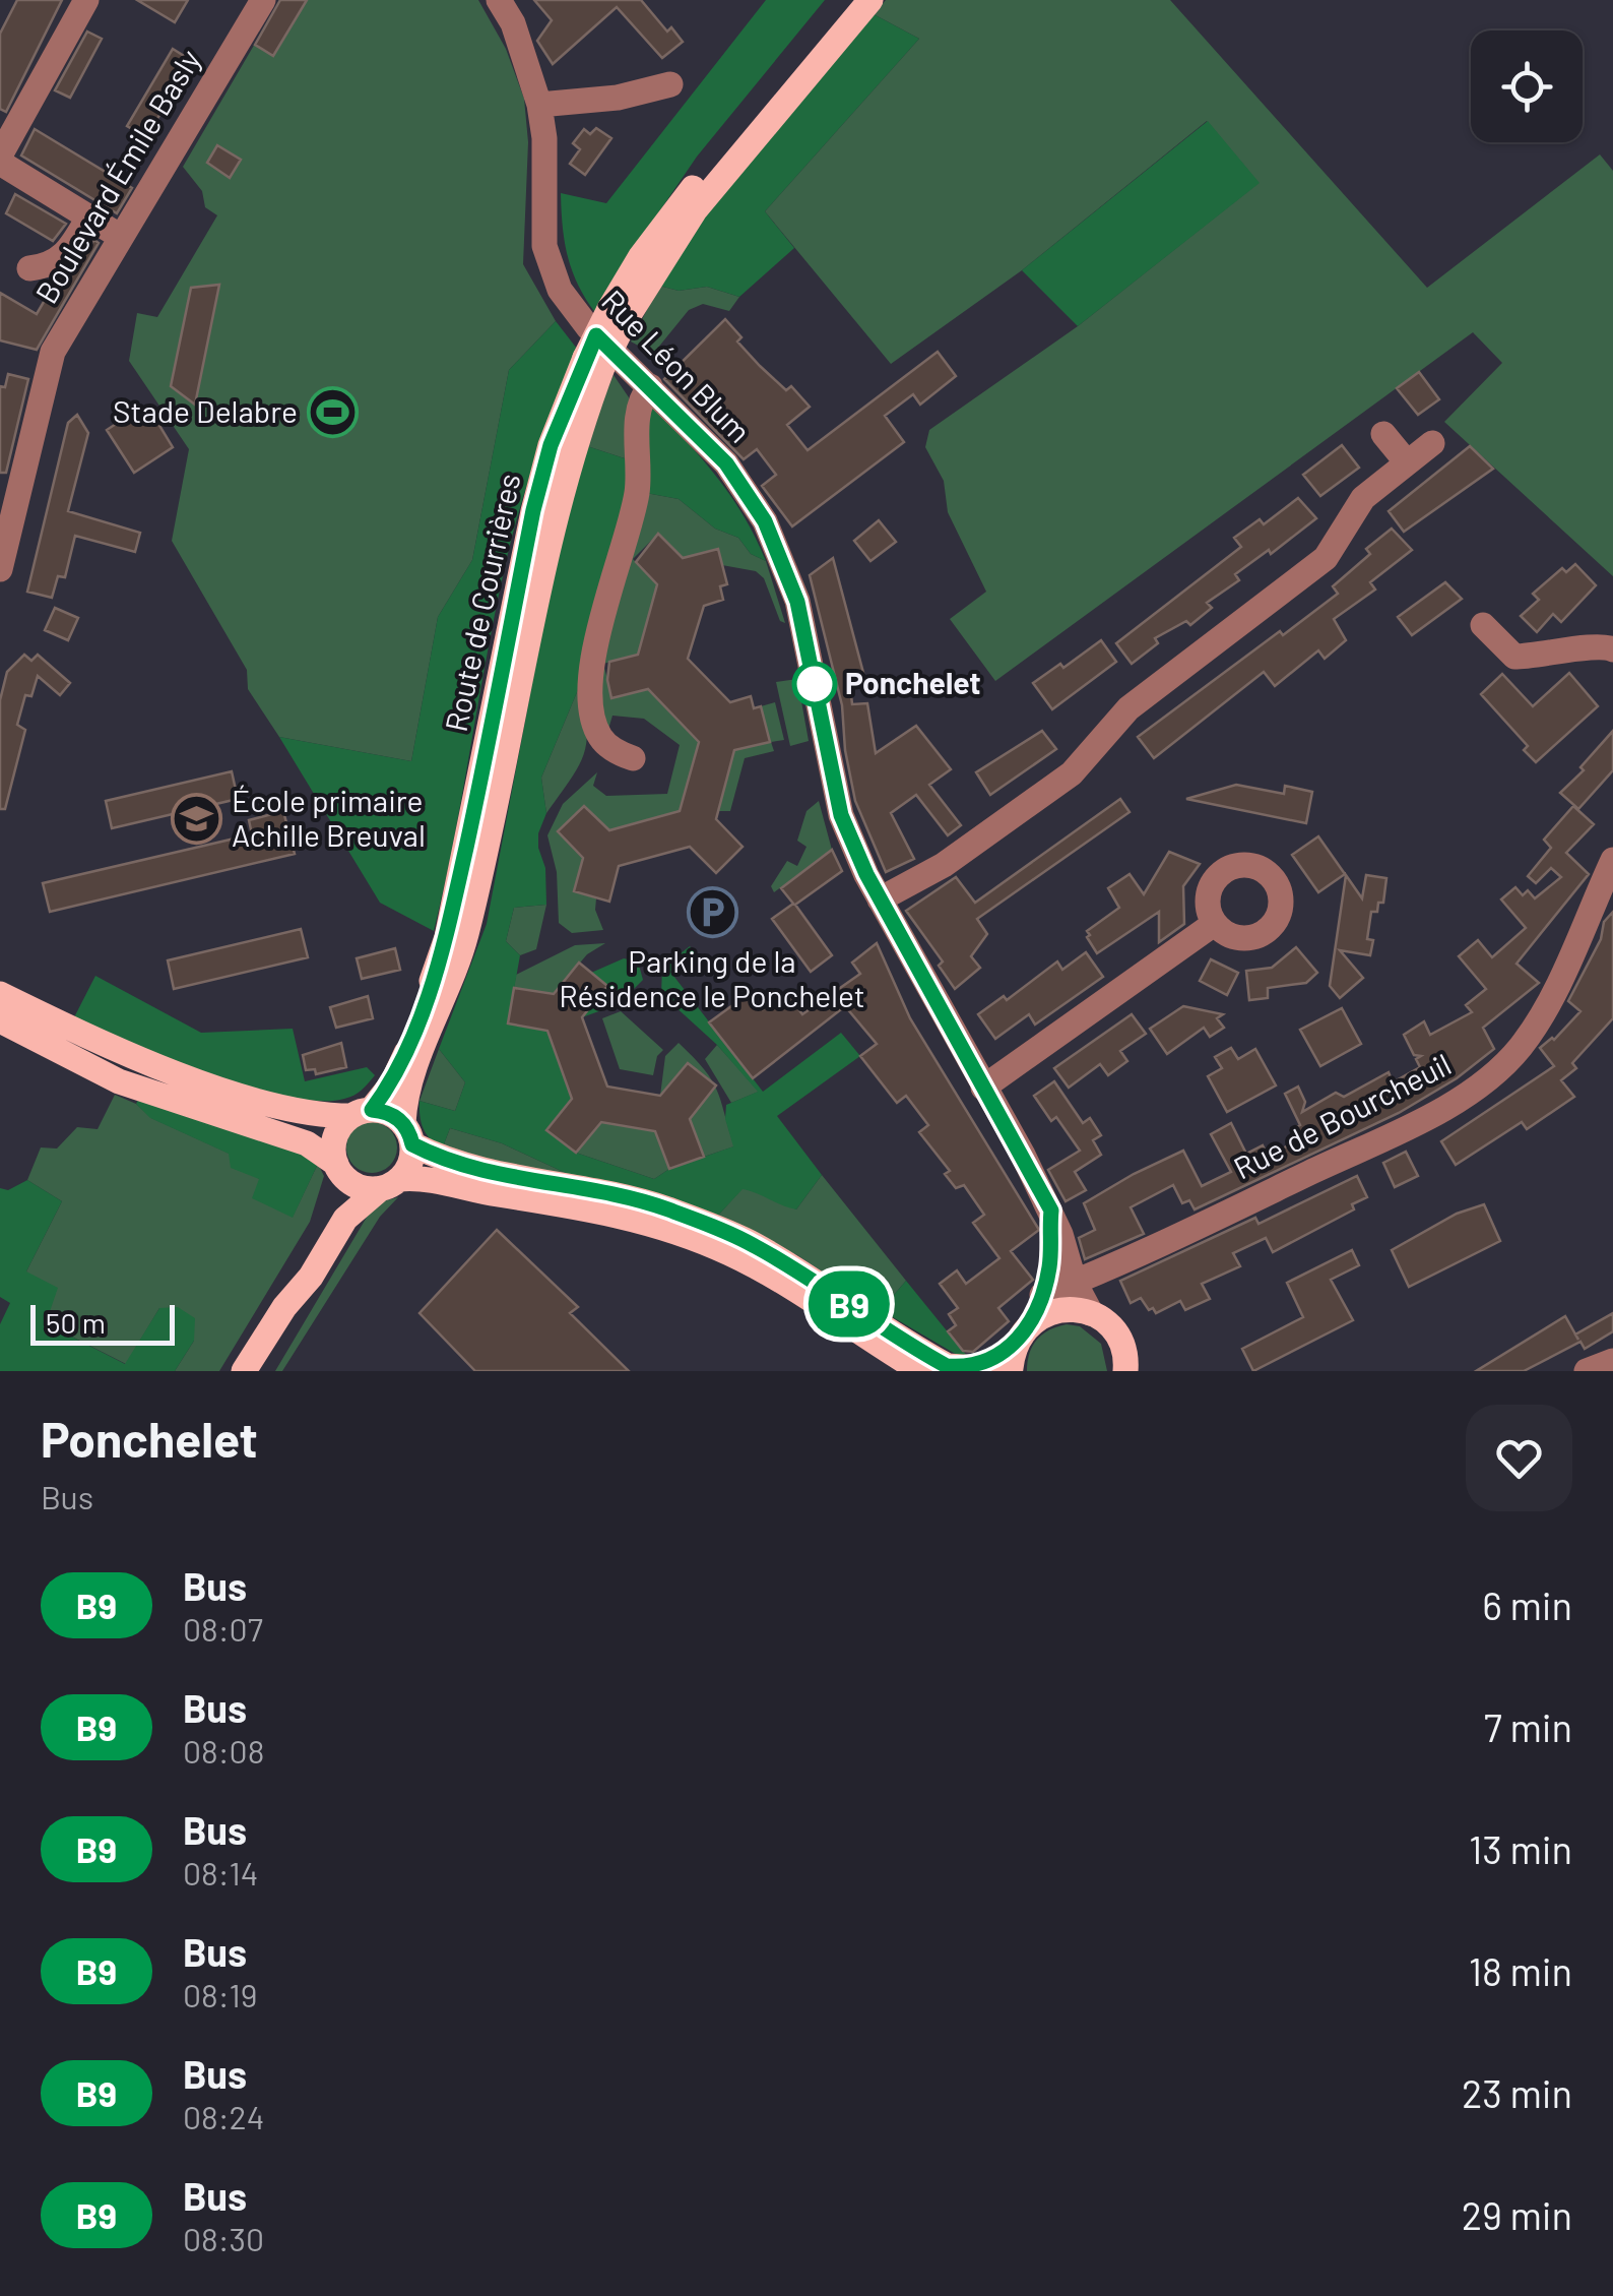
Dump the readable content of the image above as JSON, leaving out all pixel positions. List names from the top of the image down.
{
  "streets": {
    "main road": ["Route de Courrières"],
    "street": ["Boulevard Émile Basly", "Rue Léon Blum", "Rue de Bourcheuil"]
  },
  "crossings": [
    ["Rue Léon Blum", "Rue de Bourcheuil"]
  ],
  "places": {
    "sports": ["Stade Delabre"],
    "other": ["Ponchelet"],
    "school or university": ["École primaire Achille Breuval"],
    "parking": ["Parking de la Résidence le Ponchelet"]
  },
  "lines": ["bus line B9"],
  "scale_bar": "50 m",
  "page": {
    "on_map": "B9",
    "scale": "50 m",
    "heading": ["Ponchelet", "Bus"],
    "list": [
      {
        "mark": "B9",
        "name": "Bus",
        "note": "08:07",
        "value": "6 min"
      },
      {
        "mark": "B9",
        "name": "Bus",
        "note": "08:08",
        "value": "7 min"
      },
      {
        "mark": "B9",
        "name": "Bus",
        "note": "08:14",
        "value": "13 min"
      },
      {
        "mark": "B9",
        "name": "Bus",
        "note": "08:19",
        "value": "18 min"
      },
      {
        "mark": "B9",
        "name": "Bus",
        "note": "08:24",
        "value": "23 min"
      },
      {
        "mark": "B9",
        "name": "Bus",
        "note": "08:30",
        "value": "29 min"
      }
    ]
  }
}
